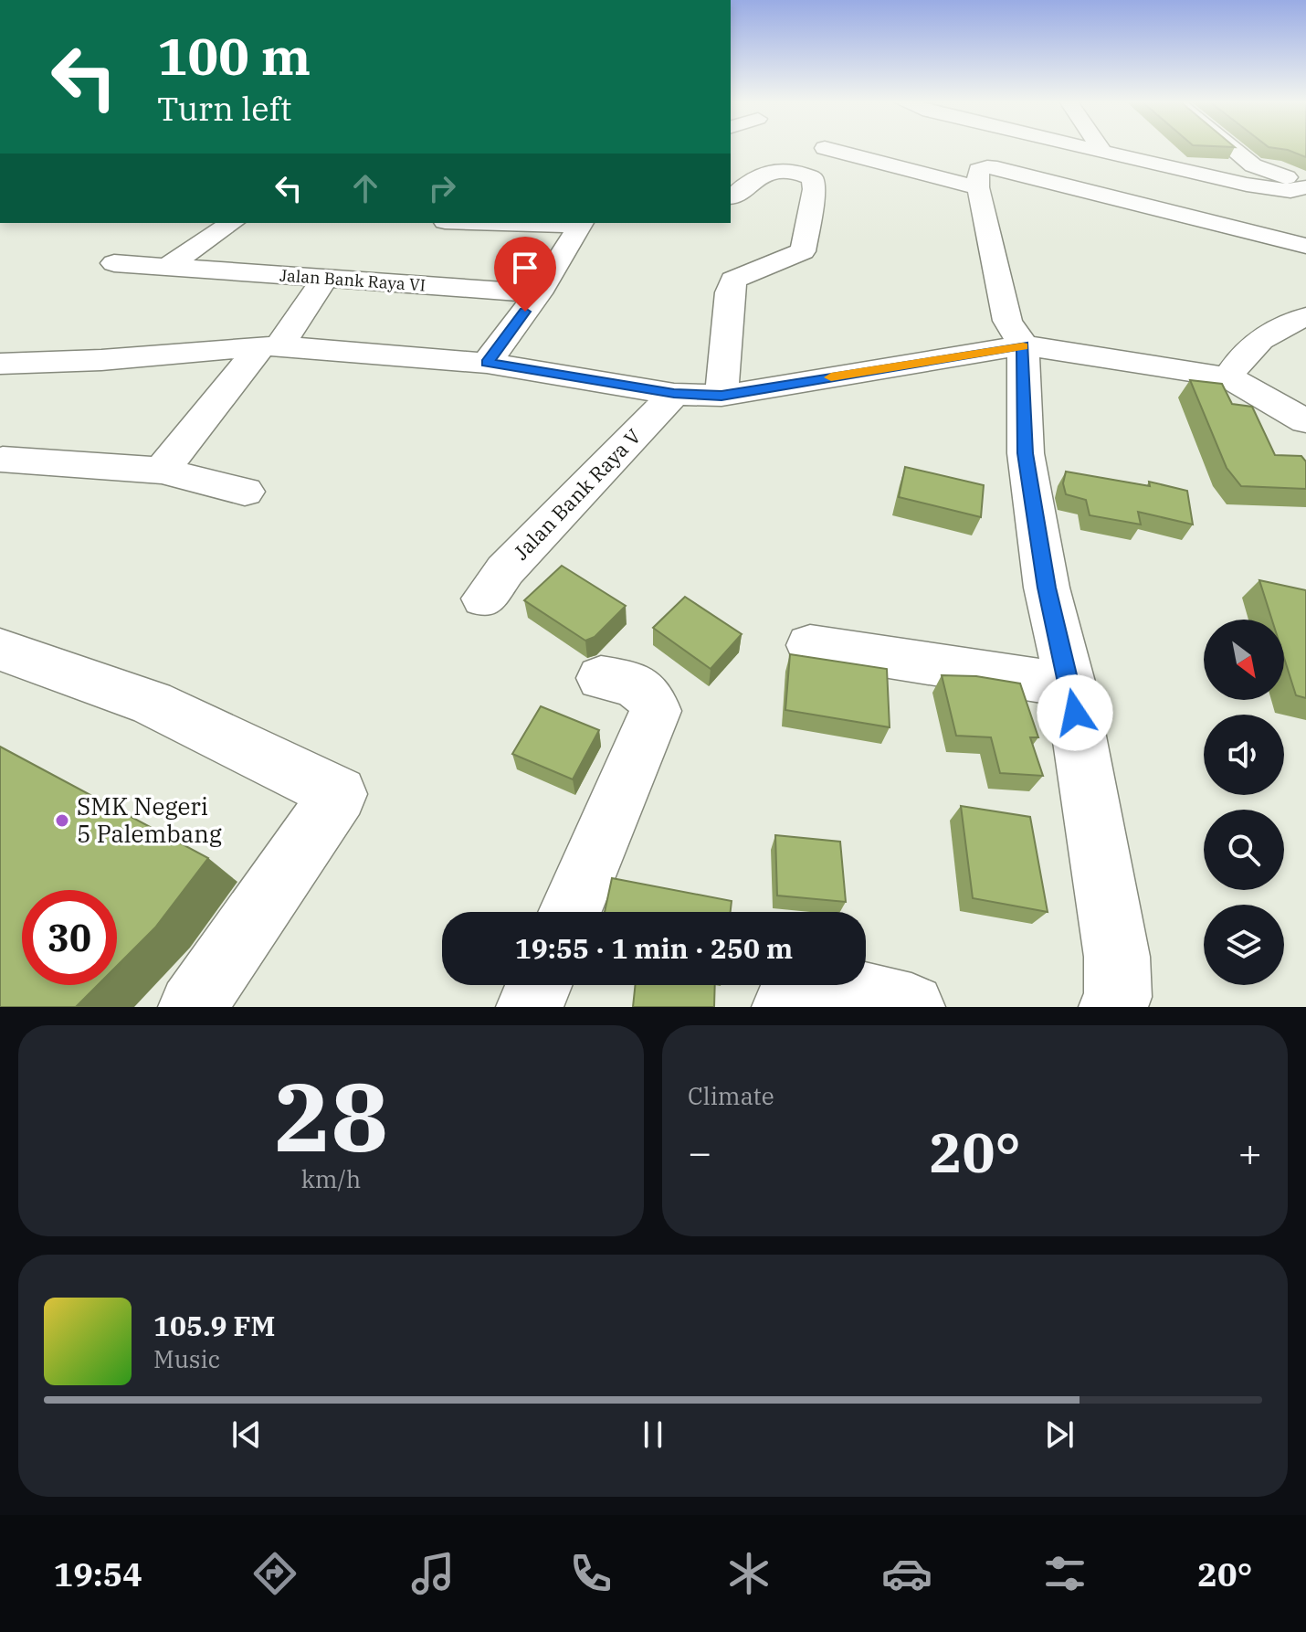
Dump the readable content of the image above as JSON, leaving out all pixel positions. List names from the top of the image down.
{
  "streets": {
    "street": ["Jalan Bank Raya VI", "Jalan Bank Raya V"]
  },
  "places": ["SMK Negeri 5 Palembang"],
  "north": "bottom right",
  "page": {
    "turn": ["100 m", "Turn left"],
    "limit": "30",
    "trip": "19:55 · 1 min · 250 m",
    "tile": [
      ["28", "km/h"],
      "Climate"
    ],
    "heat": ["−", "20°", "+"],
    "song": ["105.9 FM", "Music"],
    "tabs": ["19:54", "20°"]
  }
}
